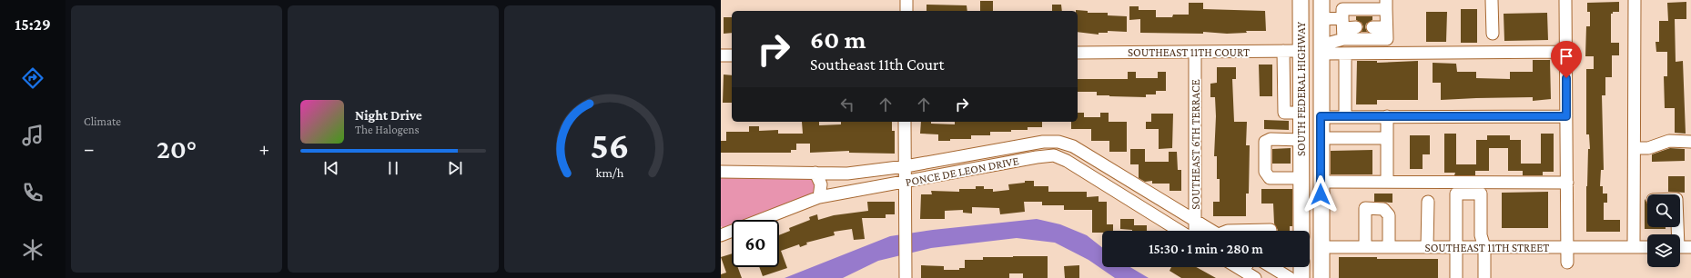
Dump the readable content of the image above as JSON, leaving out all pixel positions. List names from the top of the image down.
{
  "streets": {
    "main road": ["SOUTH FEDERAL HIGHWAY"],
    "street": [
      "SOUTHEAST 11TH COURT",
      "SOUTHEAST 6TH TERRACE",
      "PONCE DE LEON DRIVE",
      "SOUTHEAST 11TH STREET"
    ]
  },
  "crossings": [
    ["SOUTHEAST 11TH COURT", "SOUTH FEDERAL HIGHWAY"],
    ["SOUTHEAST 11TH COURT", "SOUTHEAST 6TH TERRACE"],
    ["SOUTH FEDERAL HIGHWAY", "SOUTHEAST 11TH STREET"],
    ["SOUTHEAST 6TH TERRACE", "PONCE DE LEON DRIVE"]
  ],
  "page": {
    "tabs": "15:29",
    "tile": "Climate",
    "turn": ["60 m", "Southeast 11th Court"],
    "song": ["Night Drive", "The Halogens"],
    "heat": ["−", "20°", "+"],
    "limit": "60",
    "trip": "15:30 · 1 min · 280 m",
    "gauge": ["56", "km/h"]
  }
}
